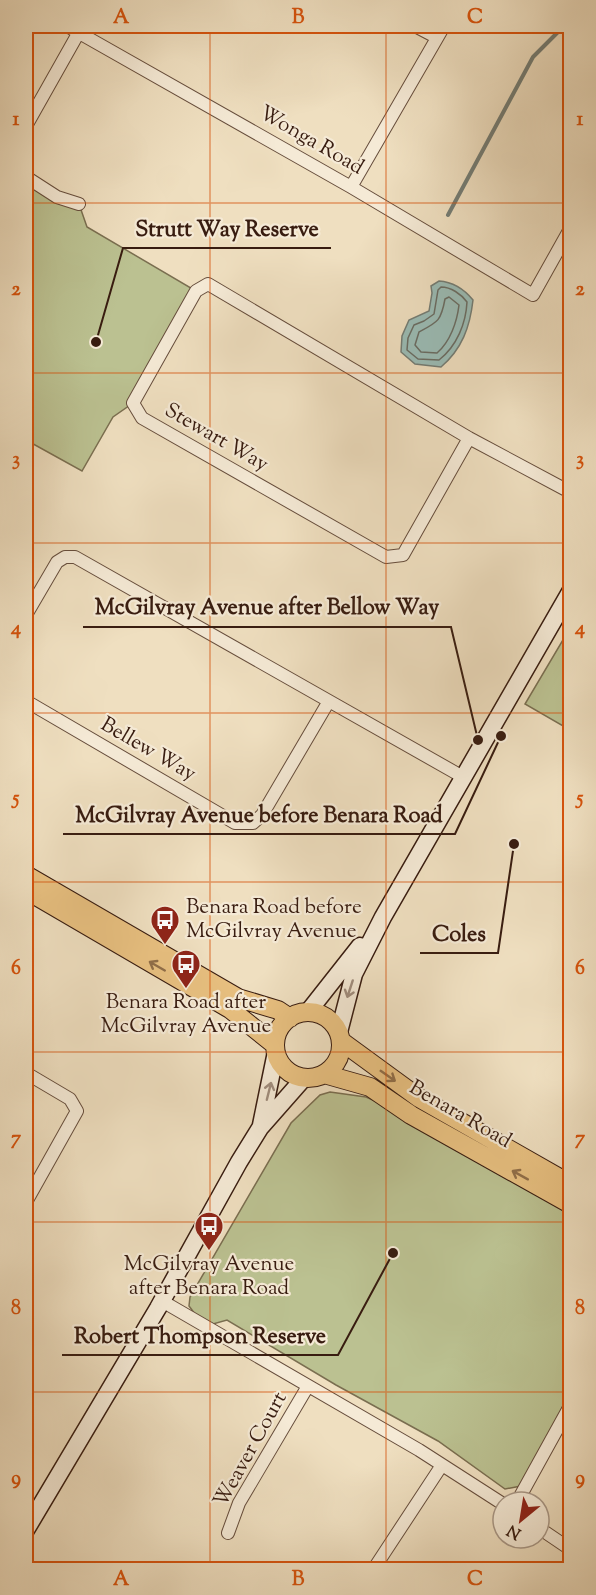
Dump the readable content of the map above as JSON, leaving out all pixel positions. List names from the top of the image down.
{
  "streets": {
    "main road": ["Benara Road"],
    "street": [
      "Wonga Road",
      "Stewart Way",
      "Bellew Way",
      "Weaver Court"
    ]
  },
  "places": {
    "other": [
      "Strutt Way Reserve",
      "McGilvray Avenue before Benara Road",
      "McGilvray Avenue after Bellow Way",
      "Coles",
      "Robert Thompson Reserve"
    ],
    "bus stop": ["Benara Road before McGilvray Avenue", "Benara Road after McGilvray Avenue", "McGilvray Avenue after Benara Road"]
  },
  "north": "bottom left",
  "grid": {
    "columns": ["A", "B", "C"],
    "rows": [
      "1",
      "2",
      "3",
      "4",
      "5",
      "6",
      "7",
      "8",
      "9"
    ]
  }
}
